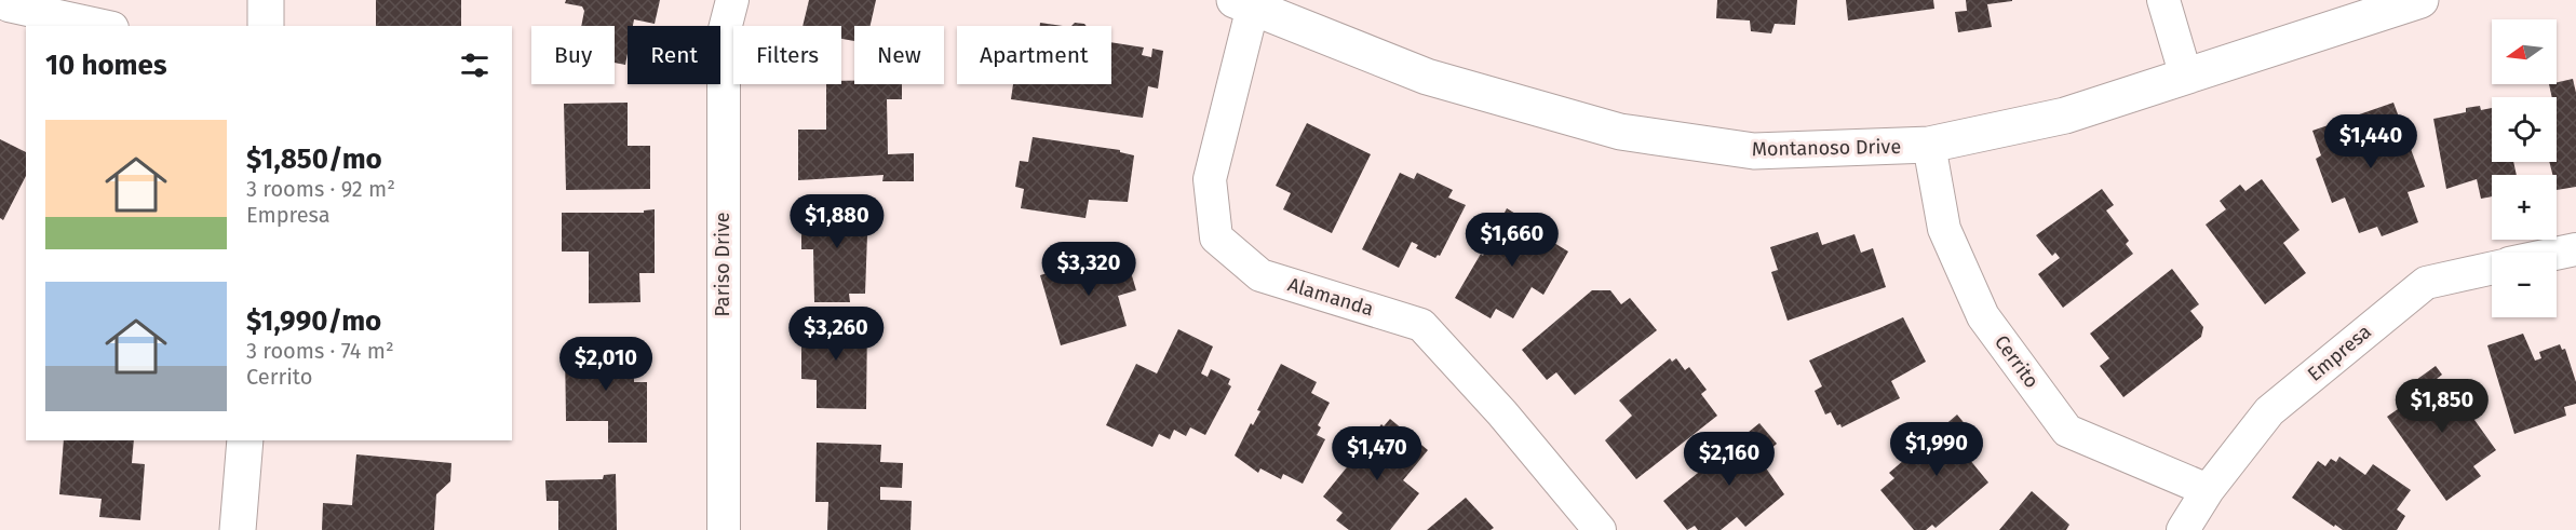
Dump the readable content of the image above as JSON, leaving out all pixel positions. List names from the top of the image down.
{
  "streets": {
    "street": [
      "Montanoso Drive",
      "Pariso Drive",
      "Alamanda",
      "Empresa",
      "Cerrito"
    ]
  },
  "crossings": [
    ["Montanoso Drive", "Alamanda"],
    ["Montanoso Drive", "Cerrito"],
    ["Empresa", "Cerrito"]
  ],
  "north": "left",
  "page": {
    "map_buttons": ["+", "−"],
    "chip": [
      "Buy",
      "Rent",
      "Filters",
      "New",
      "Apartment"
    ],
    "heading": "10 homes",
    "list": [
      {
        "name": "$1,850/mo",
        "note": "3 rooms · 92 m² · Empresa"
      },
      {
        "name": "$1,990/mo",
        "note": "3 rooms · 74 m² · Cerrito"
      }
    ],
    "price": [
      "$1,440",
      "$1,880",
      "$1,660",
      "$3,320",
      "$3,260",
      "$2,010",
      "$1,850",
      "$1,990",
      "$1,470",
      "$2,160"
    ]
  }
}
